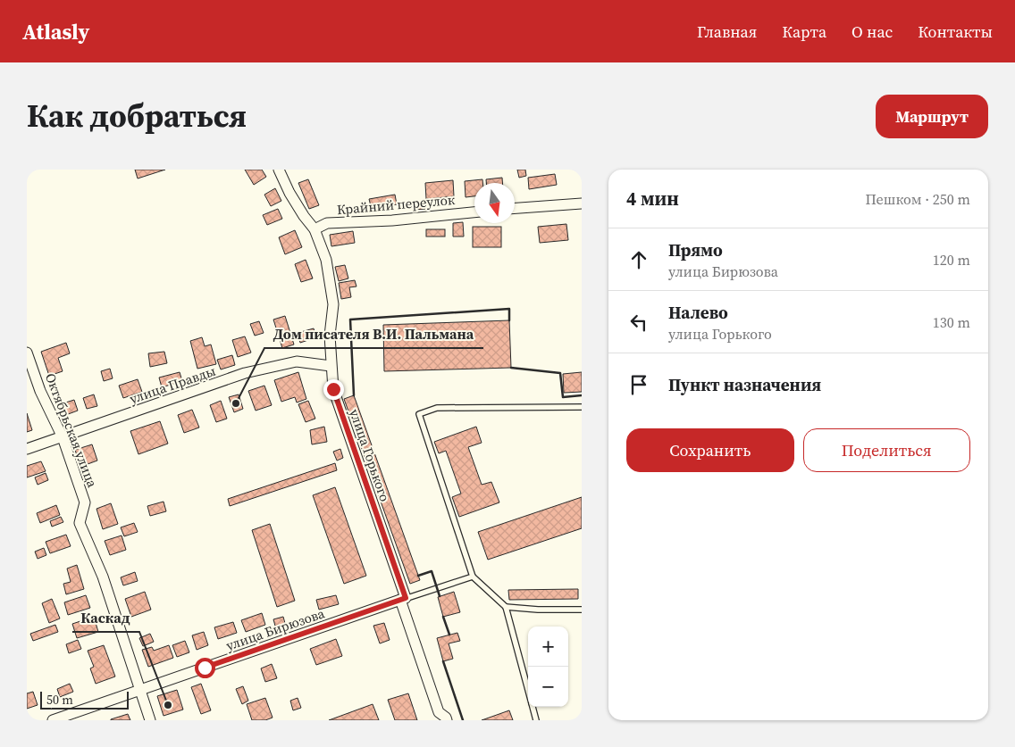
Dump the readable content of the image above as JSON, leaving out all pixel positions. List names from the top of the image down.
{
  "streets": {
    "street": [
      "Крайний переулок",
      "улица Правды",
      "Октябрьская улица",
      "улица Горького",
      "улица Бирюзова"
    ]
  },
  "crossings": [
    ["Крайний переулок", "улица Горького"],
    ["улица Правды", "Октябрьская улица"],
    ["улица Правды", "улица Горького"],
    ["Октябрьская улица", "улица Бирюзова"],
    ["улица Горького", "улица Бирюзова"]
  ],
  "places": ["Дом писателя В.И. Пальмана", "Каскад"],
  "scale_bar": "50 m",
  "north": "bottom",
  "page": {
    "header": "Atlasly",
    "nav": [
      "Главная",
      "Карта",
      "О нас",
      "Контакты"
    ],
    "title": "Как добраться",
    "buttons": [
      "Маршрут",
      ["Сохранить", "Поделиться"]
    ],
    "heading": ["4 мин", "Пешком · 250 m"],
    "list": [
      ["Прямо", "улица Бирюзова", "120 m"],
      ["Налево", "улица Горького", "130 m"],
      "Пункт назначения"
    ],
    "map_buttons": ["+", "−"],
    "scale": "50 m"
  }
}
